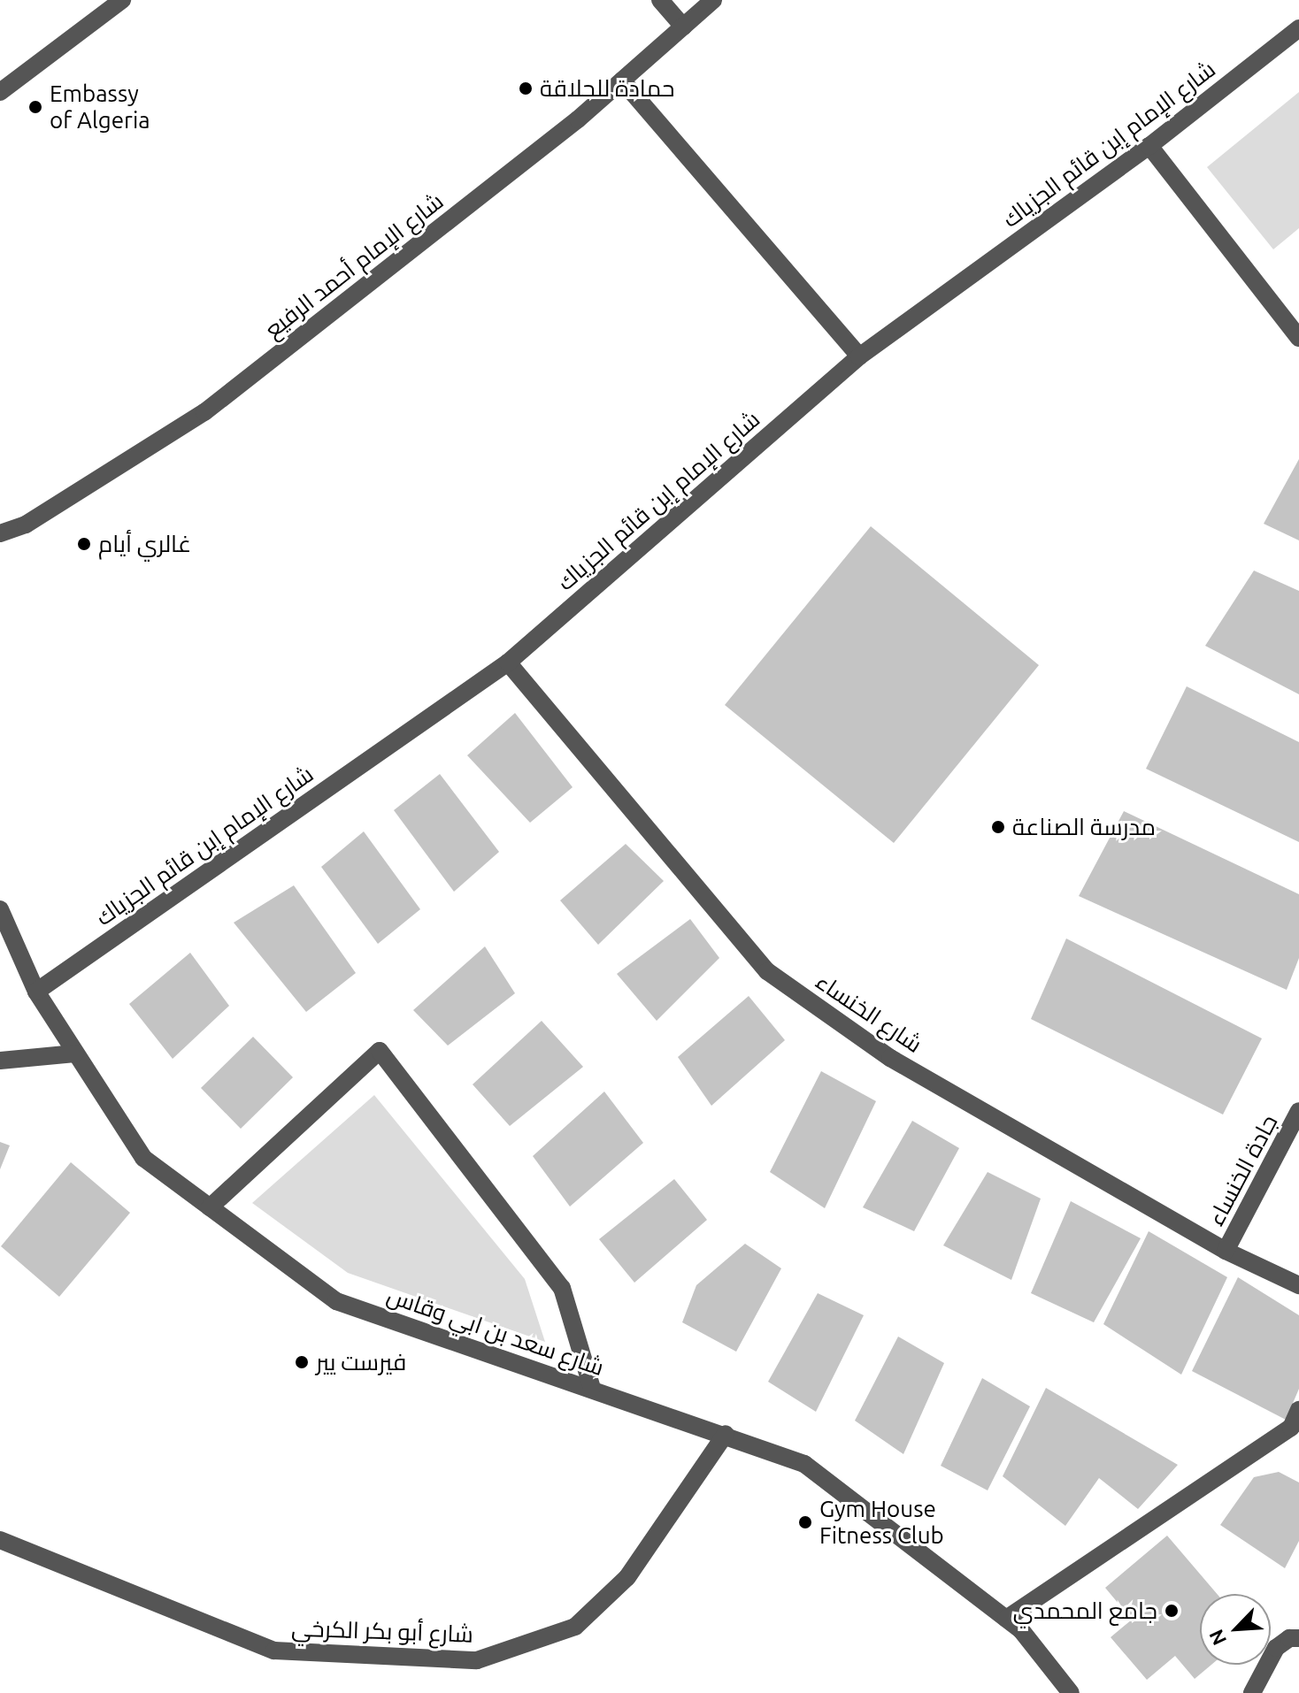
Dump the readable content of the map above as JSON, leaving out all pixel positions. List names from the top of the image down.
{
  "streets": {
    "street": [
      "شارع الإمام إبن قائم الجزياك",
      "شارع الإمام أحمد الرفيع",
      "شارع الخنساء",
      "جادة الخنساء",
      "شارع سعد بن ابي وقاس",
      "شارع أبو بكر الكرخي"
    ]
  },
  "crossings": [
    ["شارع الإمام إبن قائم الجزياك", "شارع الخنساء"],
    ["شارع الإمام إبن قائم الجزياك", "شارع سعد بن ابي وقاس"],
    ["شارع الخنساء", "جادة الخنساء"],
    ["شارع سعد بن ابي وقاس", "شارع أبو بكر الكرخي"]
  ],
  "places": [
    "حمادة للحلاقة",
    "Embassy of Algeria",
    "غالري أيام",
    "مدرسة الصناعة",
    "فيرست يير",
    "Gym House Fitness Club",
    "جامع المحمدي"
  ],
  "north": "bottom left"
}
